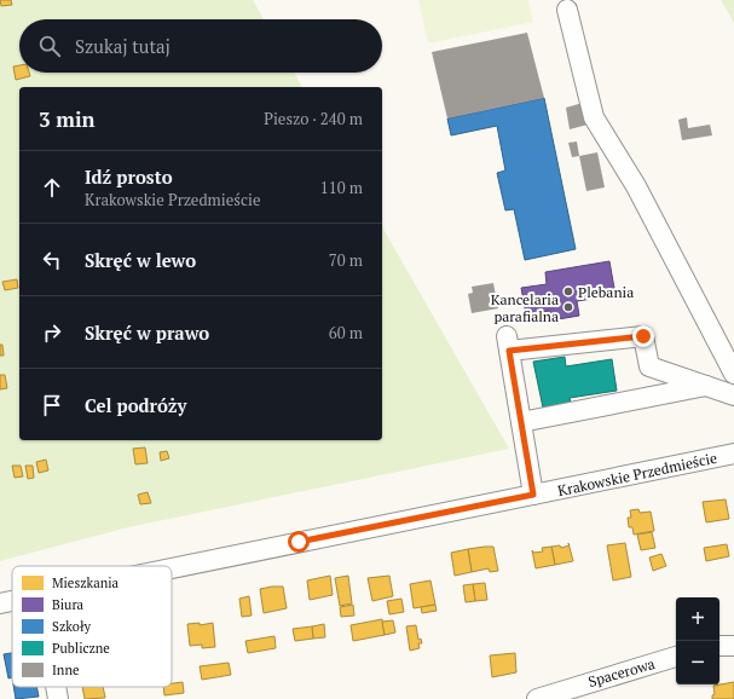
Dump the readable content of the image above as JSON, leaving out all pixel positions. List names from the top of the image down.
{
  "streets": {
    "street": ["Krakowskie Przedmieście", "Spacerowa"]
  },
  "places": ["Plebania", "Kancelaria parafialna"],
  "legend": [
    "Mieszkania",
    "Biura",
    "Szkoły",
    "Publiczne",
    "Inne"
  ],
  "page": {
    "search": "Szukaj tutaj",
    "heading": ["3 min", "Pieszo · 240 m"],
    "list": [
      ["Idź prosto", "Krakowskie Przedmieście", "110 m"],
      ["Skręć w lewo", "70 m"],
      ["Skręć w prawo", "60 m"],
      "Cel podróży"
    ],
    "map_buttons": ["+", "−"]
  }
}
